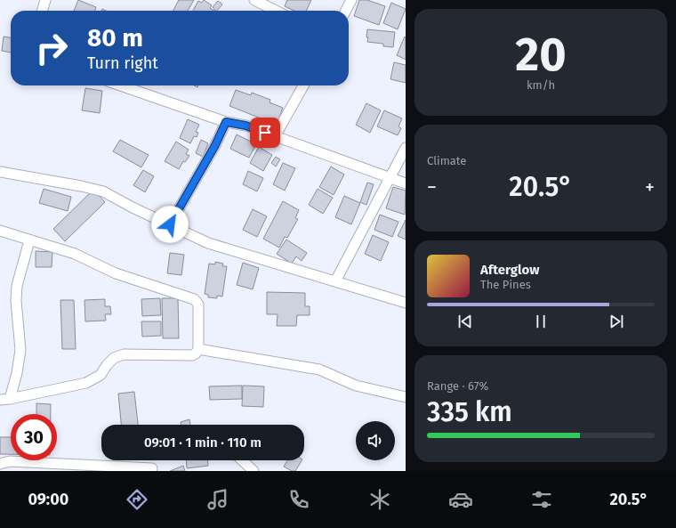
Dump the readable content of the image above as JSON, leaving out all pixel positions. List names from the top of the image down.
{
  "page": {
    "tile": [
      ["20", "km/h"],
      "Climate",
      ["Range · 67%", "335 km"]
    ],
    "turn": ["80 m", "Turn right"],
    "heat": ["−", "20.5°", "+"],
    "song": ["Afterglow", "The Pines"],
    "limit": "30",
    "trip": "09:01 · 1 min · 110 m",
    "tabs": ["09:00", "20.5°"]
  }
}
